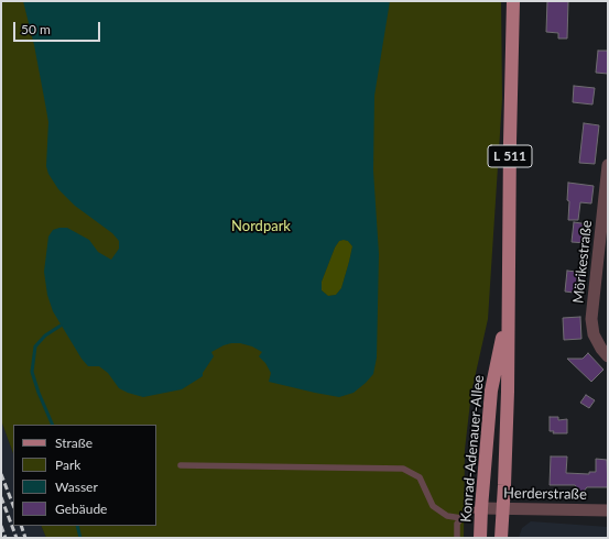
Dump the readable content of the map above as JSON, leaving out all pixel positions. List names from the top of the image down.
{
  "streets": {
    "main road": ["L 511", "Konrad-Adenauer-Allee"],
    "street": ["Mörikestraße", "Herderstraße"]
  },
  "crossings": [
    ["Konrad-Adenauer-Allee", "Herderstraße"]
  ],
  "parks": ["Nordpark"],
  "legend": [
    "Straße",
    "Park",
    "Wasser",
    "Gebäude"
  ],
  "scale_bar": "50 m"
}
